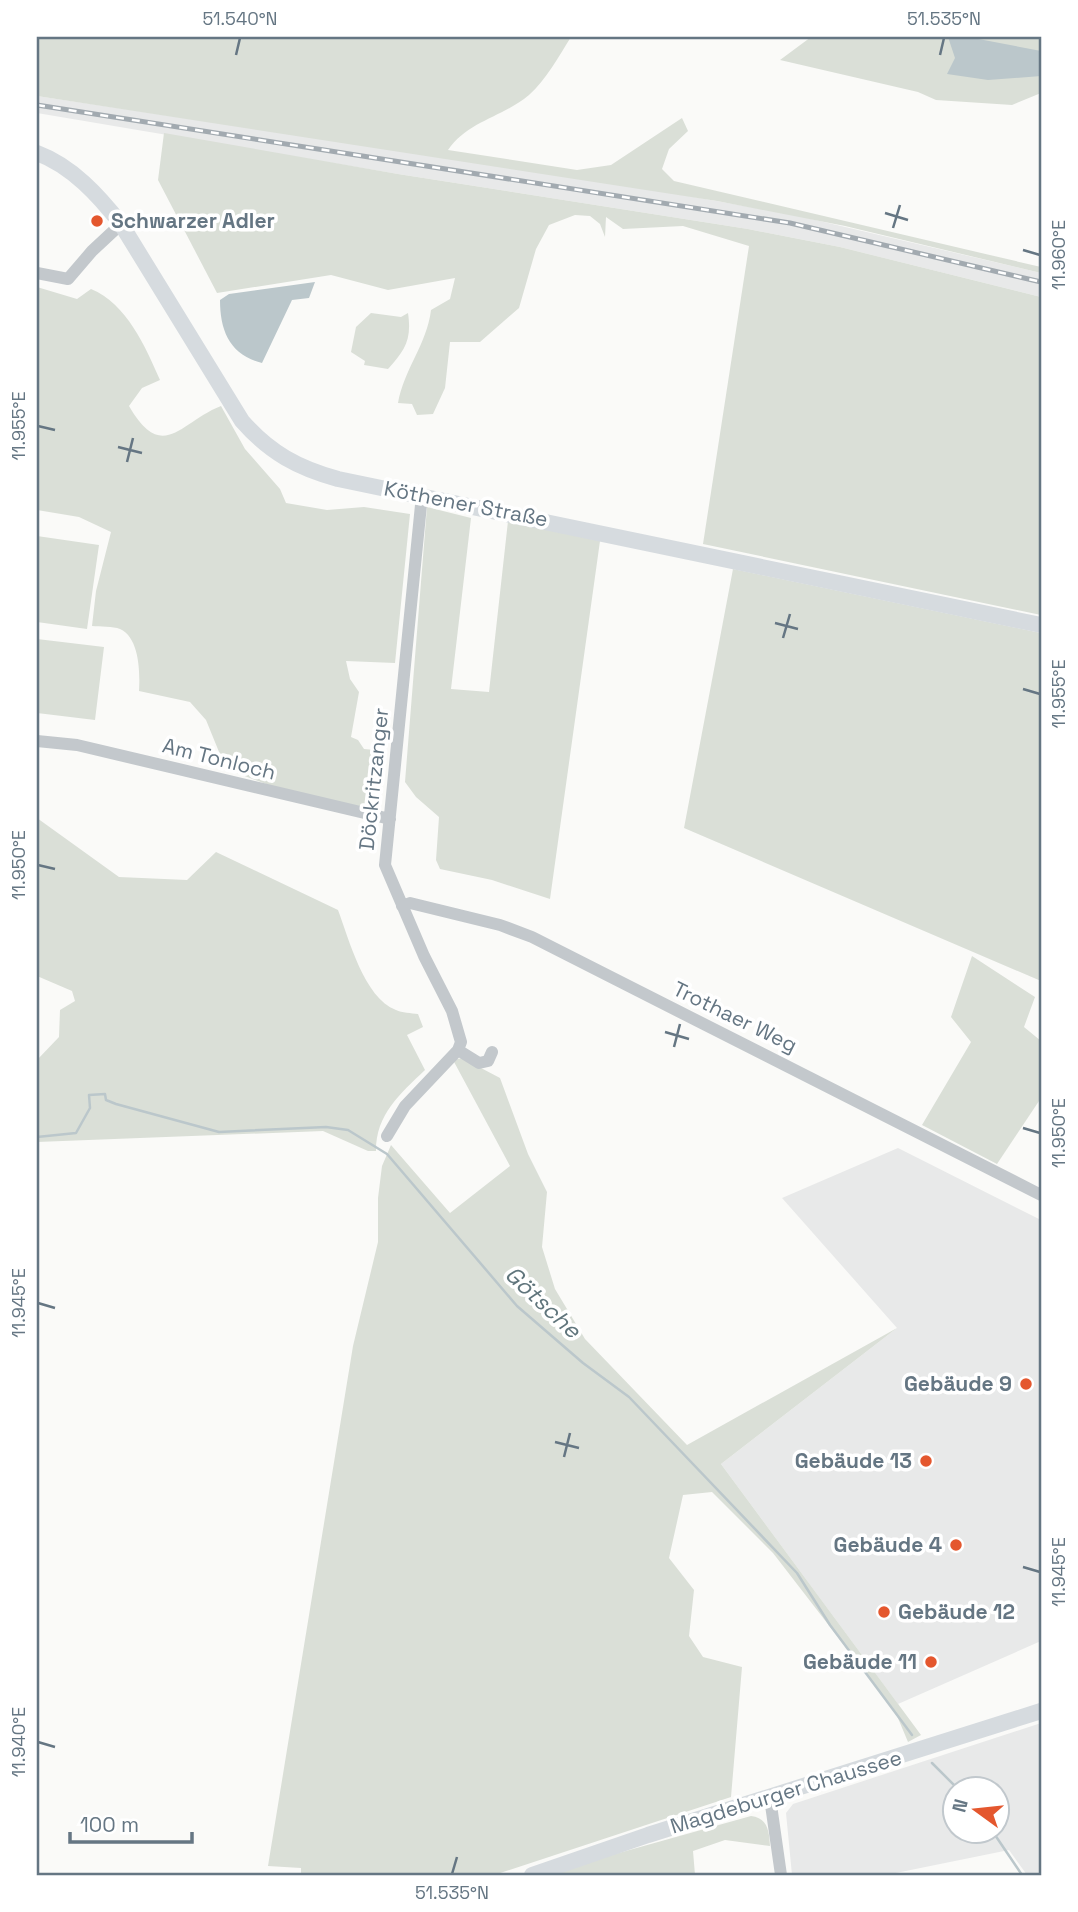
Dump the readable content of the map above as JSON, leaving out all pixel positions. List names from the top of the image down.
{
  "streets": {
    "main road": ["Köthener Straße", "Magdeburger Chaussee"],
    "street": ["Am Tonloch", "Döckritzanger", "Trothaer Weg"]
  },
  "crossings": [
    ["Köthener Straße", "Döckritzanger"],
    ["Am Tonloch", "Döckritzanger"],
    ["Döckritzanger", "Trothaer Weg"]
  ],
  "water": ["Götsche"],
  "places": [
    "Schwarzer Adler",
    "Gebäude 9",
    "Gebäude 13",
    "Gebäude 4",
    "Gebäude 12",
    "Gebäude 11"
  ],
  "scale_bar": "100 m",
  "north": "left",
  "coordinates": [
    "51.540°N",
    "51.535°N",
    "11.960°E",
    "11.955°E",
    "11.950°E",
    "11.945°E",
    "11.940°E"
  ]
}
